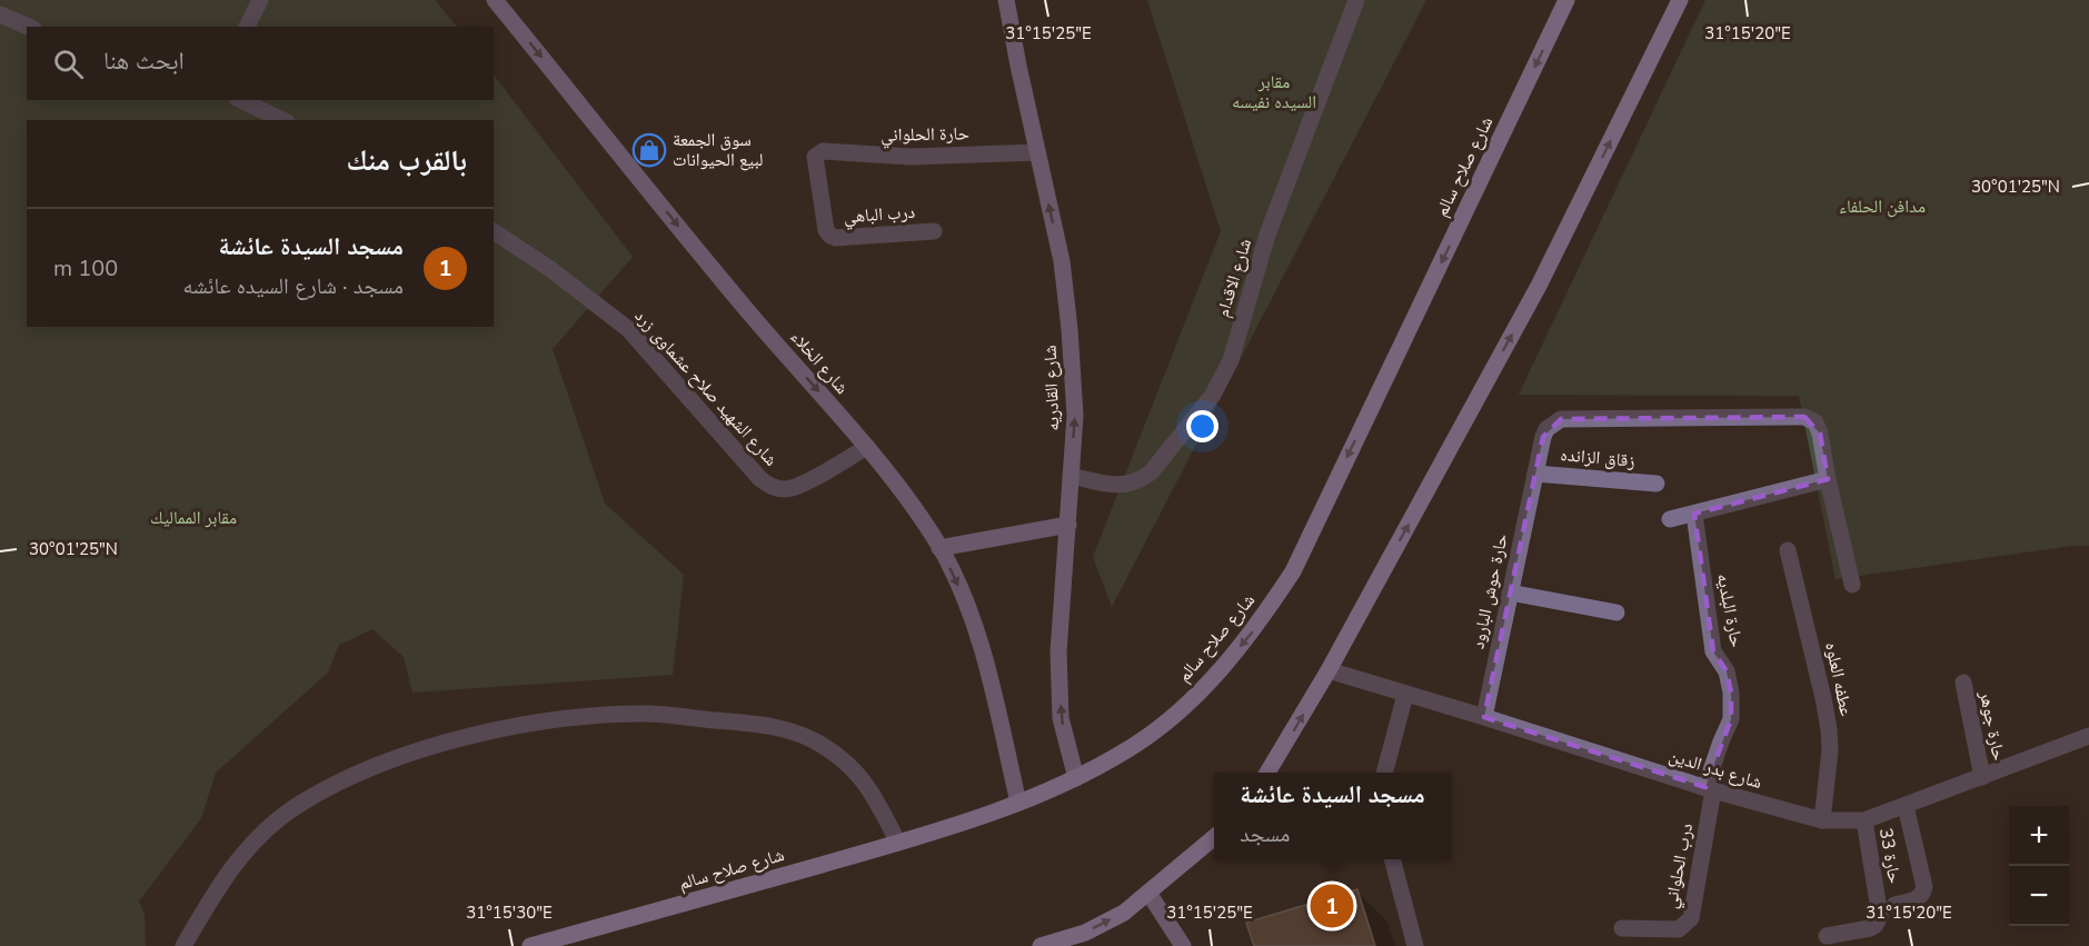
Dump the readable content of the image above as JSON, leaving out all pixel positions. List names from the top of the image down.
{
  "streets": {
    "main road": ["شارع صلاح سالم"],
    "street": [
      "حارة الحلواني",
      "درب الباهي",
      "شارع الاقدام",
      "شارع الخلاء",
      "شارع الشهيد صلاح عشماوى زرد",
      "شارع القادريه",
      "زقاق الزانده",
      "حارة حوش البارود",
      "حارة البلديه",
      "عطفه العلوه",
      "حارة جوهر",
      "شارع بدر الدين",
      "حارة 33",
      "درب الحلواني"
    ]
  },
  "crossings": [
    ["حارة الحلواني", "درب الباهي"],
    ["حارة الحلواني", "شارع القادريه"],
    ["شارع صلاح سالم", "شارع الخلاء"],
    ["شارع صلاح سالم", "شارع القادريه"],
    ["شارع الاقدام", "شارع القادريه"],
    ["شارع الخلاء", "شارع الشهيد صلاح عشماوى زرد"],
    ["زقاق الزانده", "حارة حوش البارود"],
    ["حارة حوش البارود", "شارع بدر الدين"],
    ["حارة البلديه", "شارع بدر الدين"],
    ["حارة البلديه", "درب الحلواني"],
    ["عطفه العلوه", "شارع بدر الدين"],
    ["حارة جوهر", "شارع بدر الدين"],
    ["شارع بدر الدين", "حارة 33"],
    ["شارع بدر الدين", "درب الحلواني"]
  ],
  "one_way": ["شارع الخلاء", "شارع القادريه"],
  "parks": ["مقابر السيده نفيسه", "مدافن الحلفاء", "مقابر المماليك"],
  "places": {
    "shop": ["سوق الجمعة لبيع الحيوانات"]
  },
  "page": {
    "search": "ابحث هنا",
    "heading": "بالقرب منك",
    "list": [
      {
        "mark": "1",
        "name": "مسجد السيدة عائشة",
        "note": "مسجد · شارع السيده عائشه",
        "value": "100 m"
      }
    ],
    "popup": ["مسجد السيدة عائشة", "مسجد"],
    "map_buttons": ["+", "−"],
    "pins": "1"
  },
  "coordinates": [
    "31°15'25\"E",
    "31°15'20\"E",
    "30°01'25\"N",
    "31°15'30\"E"
  ]
}
